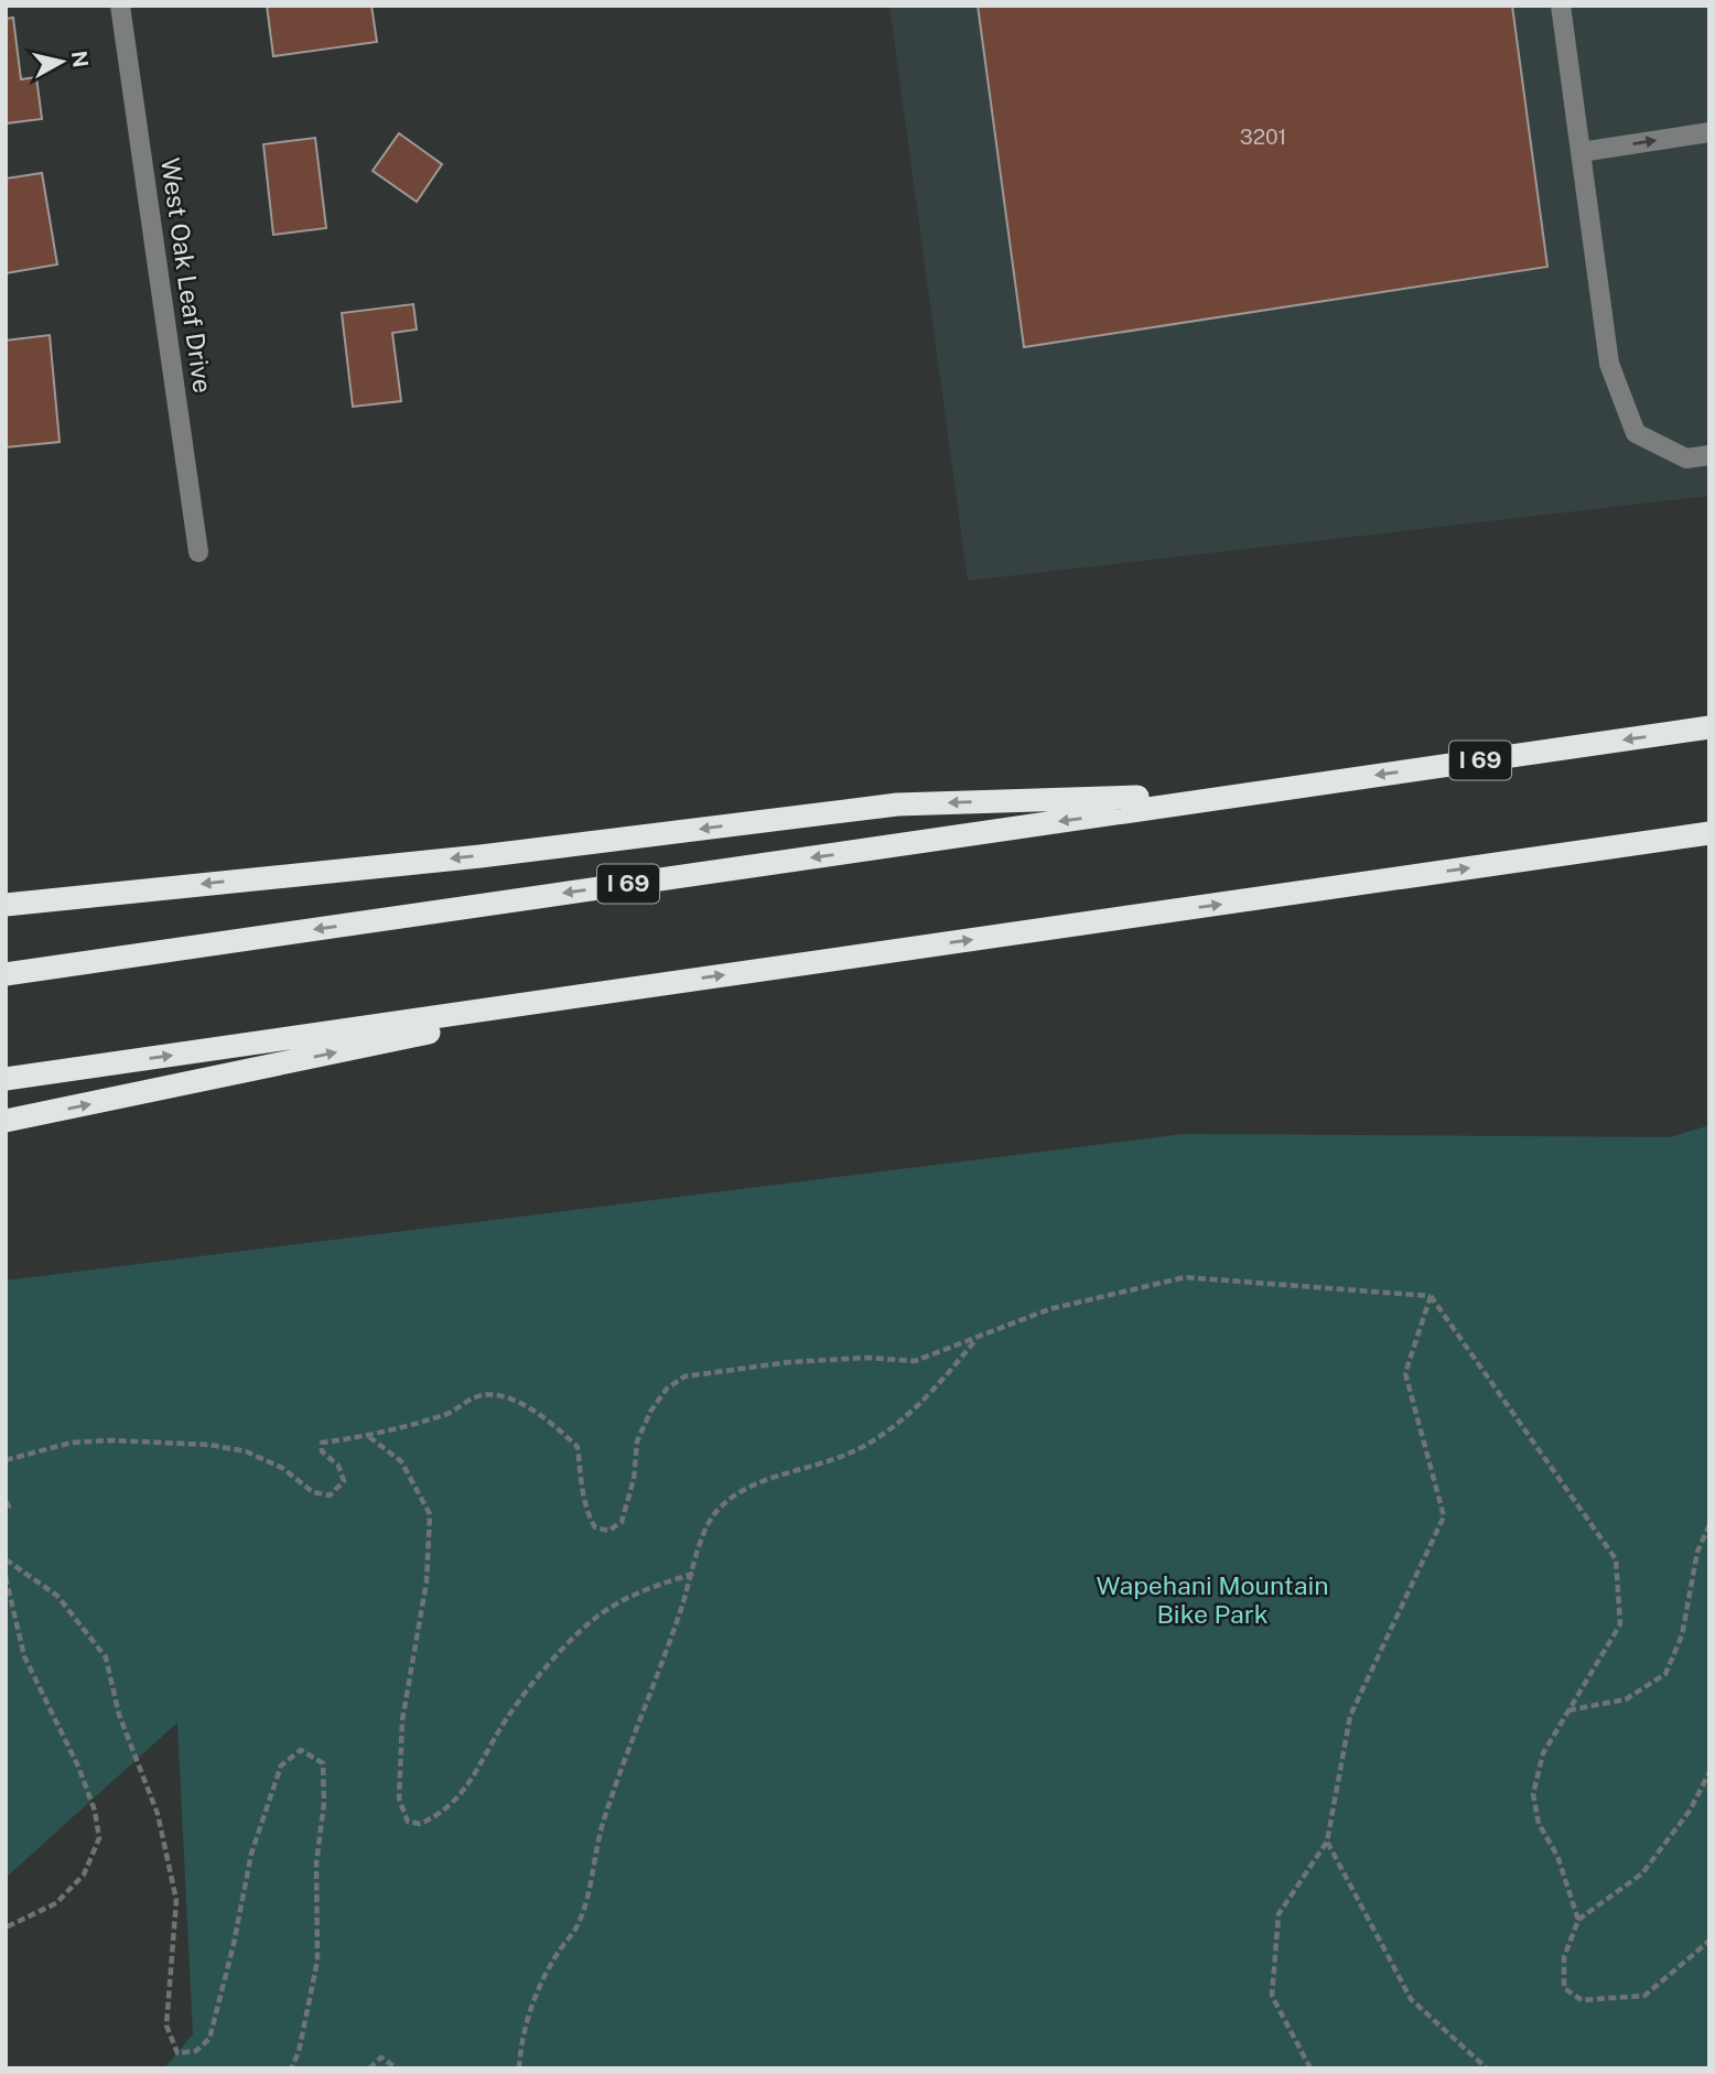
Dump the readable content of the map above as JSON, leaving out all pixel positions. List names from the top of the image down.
{
  "streets": {
    "highway": ["I 69"],
    "street": ["West Oak Leaf Drive"]
  },
  "parks": ["Wapehani Mountain Bike Park"],
  "house_numbers": ["3201"],
  "north": "right"
}
